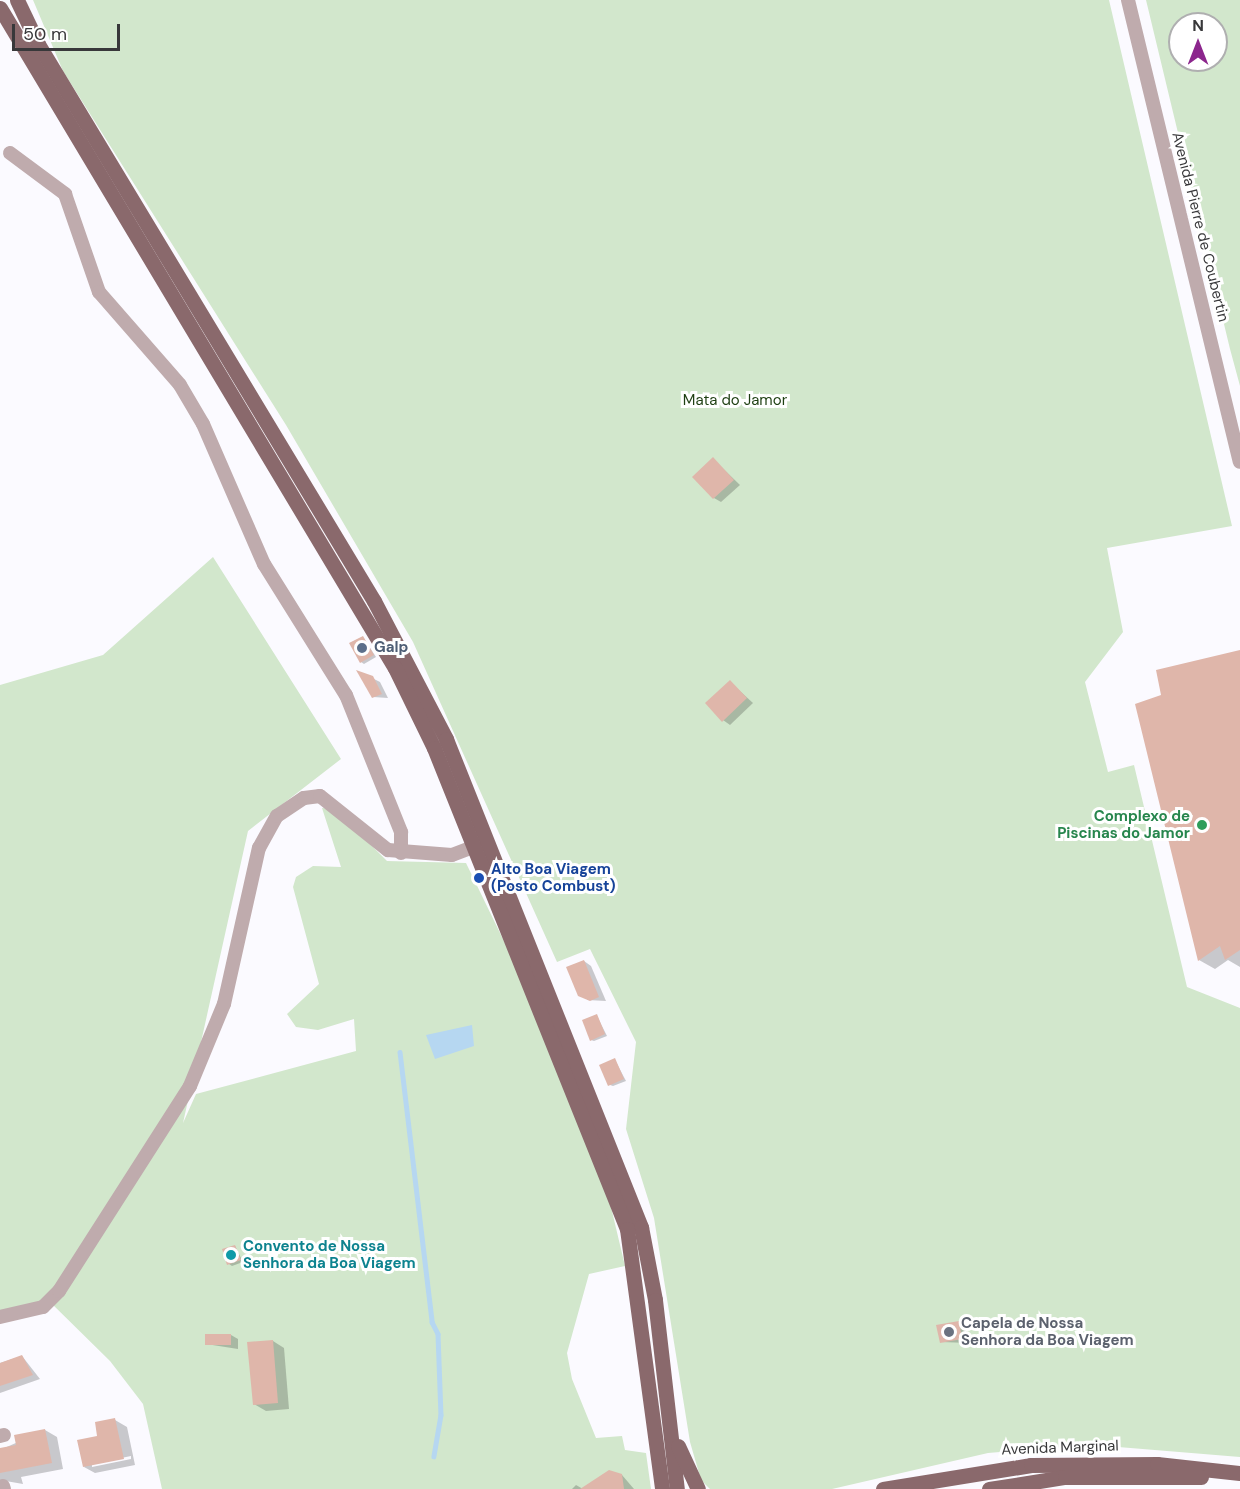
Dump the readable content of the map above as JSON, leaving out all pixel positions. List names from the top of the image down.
{
  "streets": {
    "main road": ["Avenida Marginal"],
    "street": ["Avenida Pierre de Coubertin"]
  },
  "parks": ["Mata do Jamor"],
  "places": [
    "Galp",
    "Complexo de Piscinas do Jamor",
    "Alto Boa Viagem (Posto Combust)",
    "Convento de Nossa Senhora da Boa Viagem",
    "Capela de Nossa Senhora da Boa Viagem"
  ],
  "scale_bar": "50 m",
  "north": "top"
}
